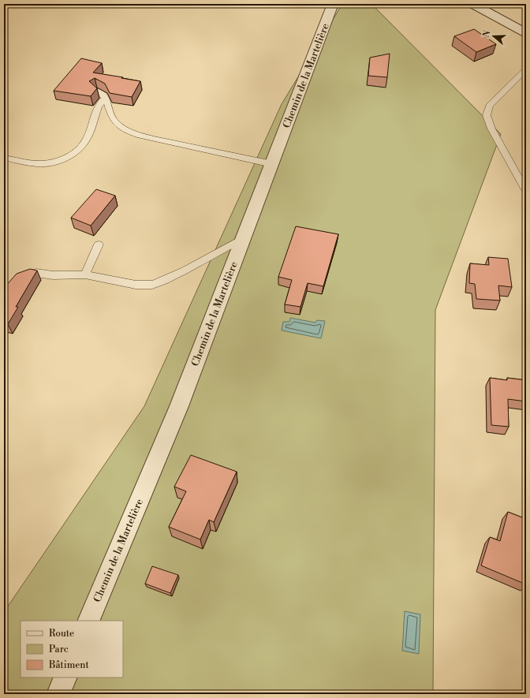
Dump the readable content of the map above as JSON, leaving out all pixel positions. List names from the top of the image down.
{
  "streets": {
    "street": ["Chemin de la Martelière"]
  },
  "legend": ["Route", "Parc", "Bâtiment"],
  "north": "left"
}
